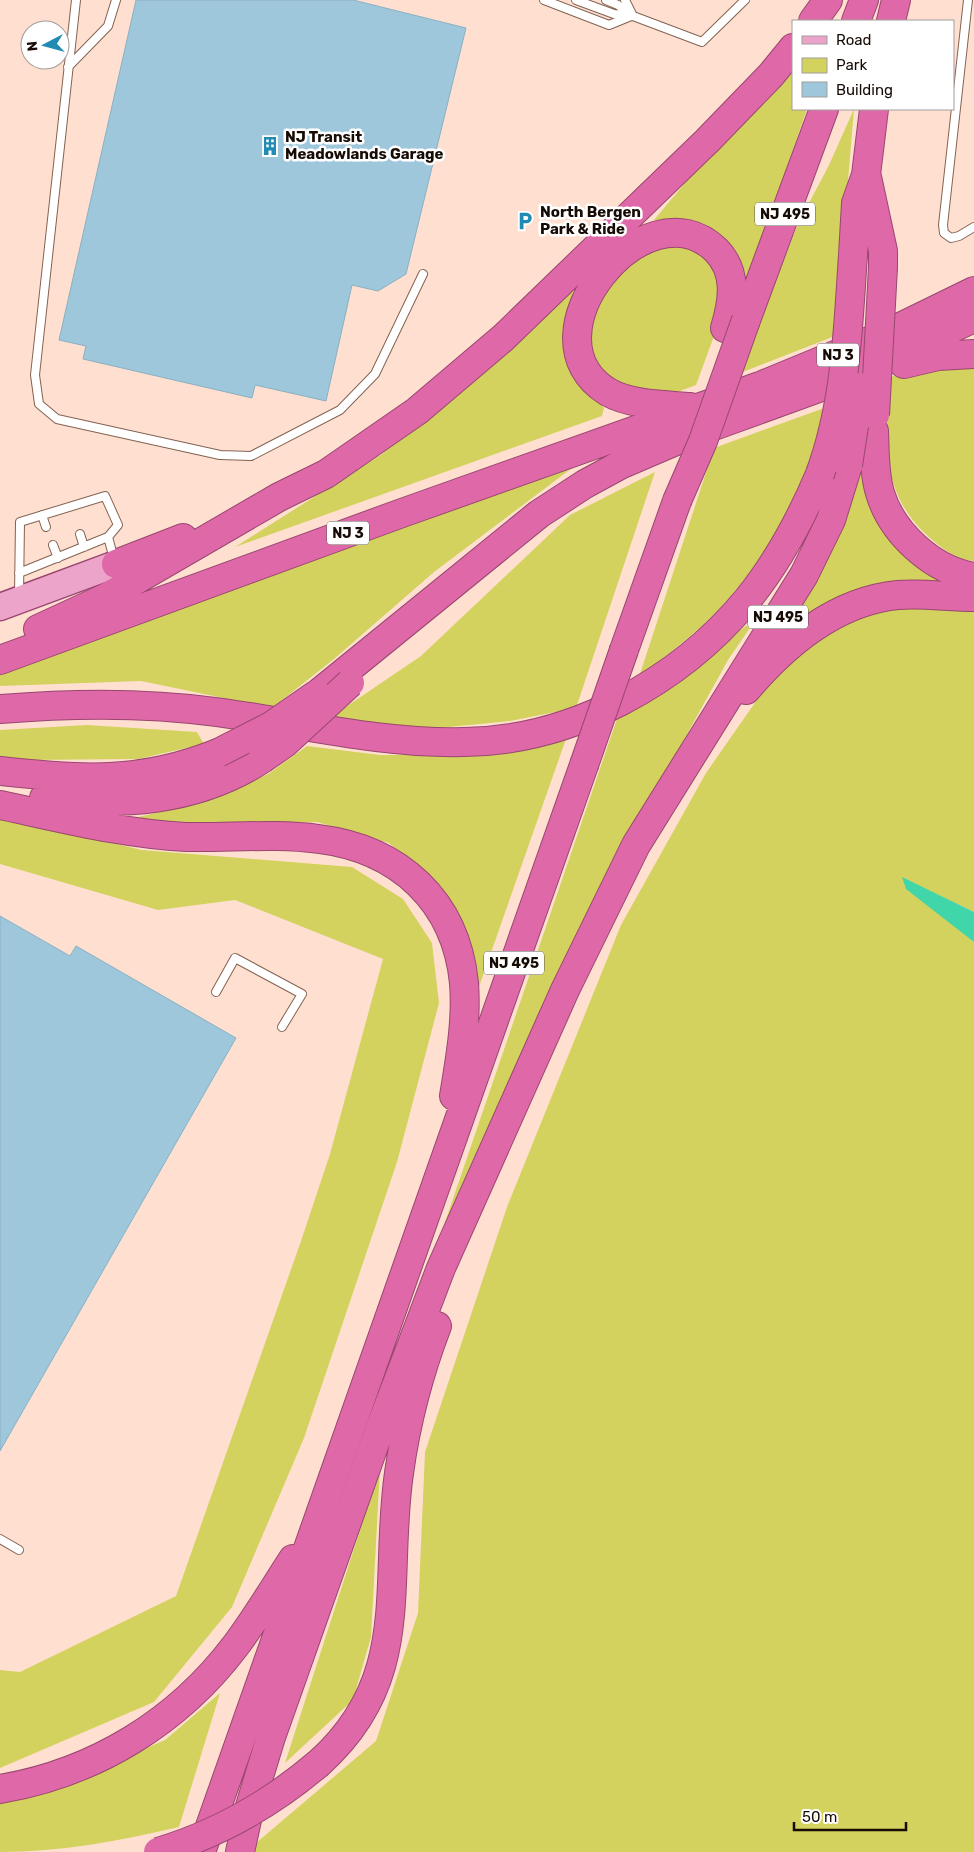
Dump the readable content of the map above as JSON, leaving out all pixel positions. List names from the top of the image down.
{
  "streets": {
    "highway": ["NJ 495", "NJ 3"]
  },
  "places": {
    "building": ["NJ Transit Meadowlands Garage"],
    "parking": ["North Bergen Park & Ride"]
  },
  "legend": ["Road", "Park", "Building"],
  "scale_bar": "50 m",
  "north": "left"
}
